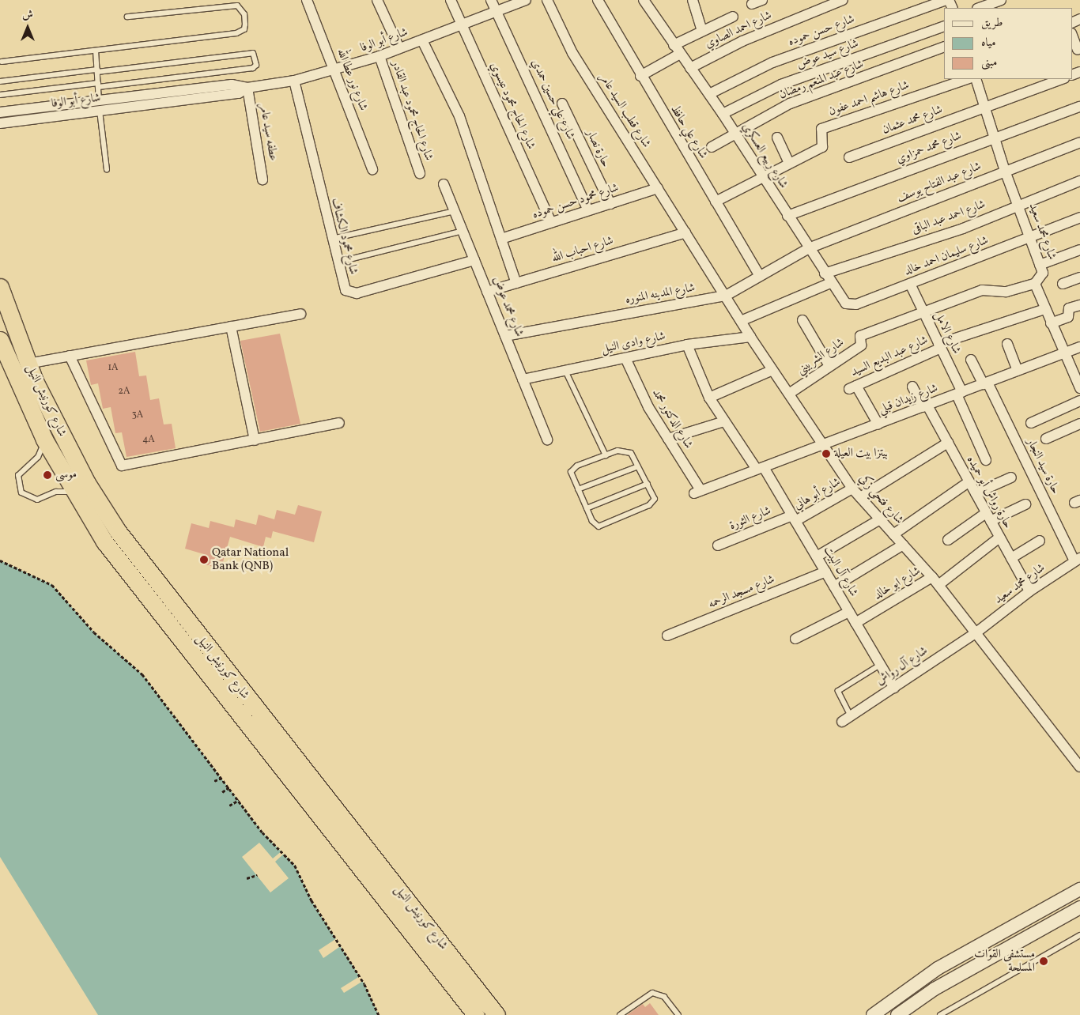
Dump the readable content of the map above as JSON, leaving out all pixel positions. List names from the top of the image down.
{
  "streets": {
    "highway": ["شارع كورنيش النيل"],
    "street": [
      "شارع احمد الصاوي",
      "شارع حسن حموده",
      "شارع أبو الوفا",
      "شارع سيد عوض",
      "شارع نور عطا الله",
      "شارع عبد المنعم رمضان",
      "شارع هاشم احمد عفون",
      "شارع علي حسين حمدي",
      "شارع الحاج محمود عيسوي",
      "شارع الحاج محمود عبد القادر",
      "شارع قطب السيد عامر",
      "شارع محمد عثمان",
      "عطفه سيد عامر",
      "شارع علي حافظ",
      "شارع محمد حمزاوي",
      "حارة نصار",
      "شارع ربيع العسكري",
      "شارع عبد الفتاح يوسف",
      "شارع محمود حسن حموده",
      "شارع احمد عبد الباقى",
      "شارع محمد سعيد",
      "شارع محمود الكشاف",
      "شارع احباب الله",
      "شارع سليمان احمد خالد",
      "شارع المدينه المنوره",
      "شارع محمد عوض",
      "شارع الامل",
      "شارع وادى النيل",
      "شارع الشربيني",
      "شارع عبد البديع السيد",
      "شارع زيدان قبلي",
      "شارع الدكتور محمد",
      "حارة سيد النجار",
      "حارة رواش أبو حميده",
      "شارع أبو هاني",
      "شارع فتحي زكي",
      "شارع الثورة",
      "شارع آل البيت",
      "شارع ابو خالد",
      "شارع مسجد الرحمه",
      "شارع آل رواش"
    ]
  },
  "crossings": [
    ["شارع احمد الصاوي", "شارع ربيع العسكري"],
    ["شارع حسن حموده", "شارع ربيع العسكري"],
    ["شارع أبو الوفا", "شارع نور عطا الله"],
    ["شارع أبو الوفا", "شارع علي حسين حمدي"],
    ["شارع أبو الوفا", "شارع الحاج محمود عيسوي"],
    ["شارع أبو الوفا", "شارع الحاج محمود عبد القادر"],
    ["شارع أبو الوفا", "عطفه سيد عامر"],
    ["شارع أبو الوفا", "شارع محمود الكشاف"],
    ["شارع أبو الوفا", "شارع محمد عوض"],
    ["شارع سيد عوض", "شارع ربيع العسكري"],
    ["شارع عبد المنعم رمضان", "شارع ربيع العسكري"],
    ["شارع هاشم احمد عفون", "شارع علي حافظ"],
    ["شارع هاشم احمد عفون", "شارع ربيع العسكري"],
    ["شارع علي حسين حمدي", "شارع محمود حسن حموده"],
    ["شارع الحاج محمود عيسوي", "شارع محمود حسن حموده"],
    ["شارع قطب السيد عامر", "شارع محمود حسن حموده"],
    ["شارع قطب السيد عامر", "شارع احباب الله"],
    ["شارع قطب السيد عامر", "شارع فتحي زكي"],
    ["شارع محمد عثمان", "شارع محمد سعيد"],
    ["شارع علي حافظ", "شارع المدينه المنوره"],
    ["شارع محمد حمزاوي", "شارع ربيع العسكري"],
    ["شارع محمد حمزاوي", "شارع محمد سعيد"],
    ["حارة نصار", "شارع محمود حسن حموده"],
    ["شارع ربيع العسكري", "شارع عبد الفتاح يوسف"],
    ["شارع ربيع العسكري", "شارع احمد عبد الباقى"],
    ["شارع ربيع العسكري", "شارع سليمان احمد خالد"],
    ["شارع ربيع العسكري", "شارع المدينه المنوره"],
    ["شارع عبد الفتاح يوسف", "شارع محمد سعيد"],
    ["شارع عبد الفتاح يوسف", "شارع المدينه المنوره"],
    ["شارع محمود حسن حموده", "شارع محمد عوض"],
    ["شارع احمد عبد الباقى", "شارع محمد سعيد"],
    ["شارع محمد سعيد", "شارع سليمان احمد خالد"],
    ["شارع محمد سعيد", "حارة سيد النجار"],
    ["شارع محمد سعيد", "حارة رواش أبو حميده"],
    ["شارع محمد سعيد", "شارع فتحي زكي"],
    ["شارع محمد سعيد", "شارع آل رواش"],
    ["شارع محمود الكشاف", "شارع محمد عوض"],
    ["شارع احباب الله", "شارع محمد عوض"],
    ["شارع احباب الله", "شارع فتحي زكي"],
    ["شارع سليمان احمد خالد", "شارع الامل"],
    ["شارع المدينه المنوره", "شارع محمد عوض"],
    ["شارع المدينه المنوره", "شارع فتحي زكي"],
    ["شارع محمد عوض", "شارع وادى النيل"],
    ["شارع الامل", "شارع الشربيني"],
    ["شارع الامل", "شارع عبد البديع السيد"],
    ["شارع الامل", "شارع زيدان قبلي"],
    ["شارع وادى النيل", "شارع الدكتور محمد"],
    ["شارع وادى النيل", "شارع فتحي زكي"],
    ["شارع وادى النيل", "شارع آل البيت"],
    ["شارع الشربيني", "شارع فتحي زكي"],
    ["شارع عبد البديع السيد", "شارع زيدان قبلي"],
    ["شارع زيدان قبلي", "شارع الدكتور محمد"],
    ["شارع زيدان قبلي", "حارة سيد النجار"],
    ["شارع زيدان قبلي", "حارة رواش أبو حميده"],
    ["شارع زيدان قبلي", "شارع فتحي زكي"],
    ["شارع زيدان قبلي", "شارع آل البيت"],
    ["حارة رواش أبو حميده", "شارع ابو خالد"],
    ["شارع أبو هاني", "شارع فتحي زكي"],
    ["شارع أبو هاني", "شارع الثورة"],
    ["شارع أبو هاني", "شارع آل البيت"],
    ["شارع فتحي زكي", "شارع ابو خالد"],
    ["شارع فتحي زكي", "شارع آل رواش"],
    ["شارع الثورة", "شارع آل البيت"],
    ["شارع آل البيت", "شارع ابو خالد"],
    ["شارع آل البيت", "شارع مسجد الرحمه"],
    ["شارع آل البيت", "شارع آل رواش"]
  ],
  "places": [
    "بيتزا بيت العيلة",
    "موسى",
    "Qatar National Bank (QNB)",
    "مستشفى القوات المسلحة"
  ],
  "house_numbers": [
    "1A",
    "2A",
    "3A",
    "4A"
  ],
  "legend": ["طريق", "مياه", "مبنى"],
  "north": "top"
}
